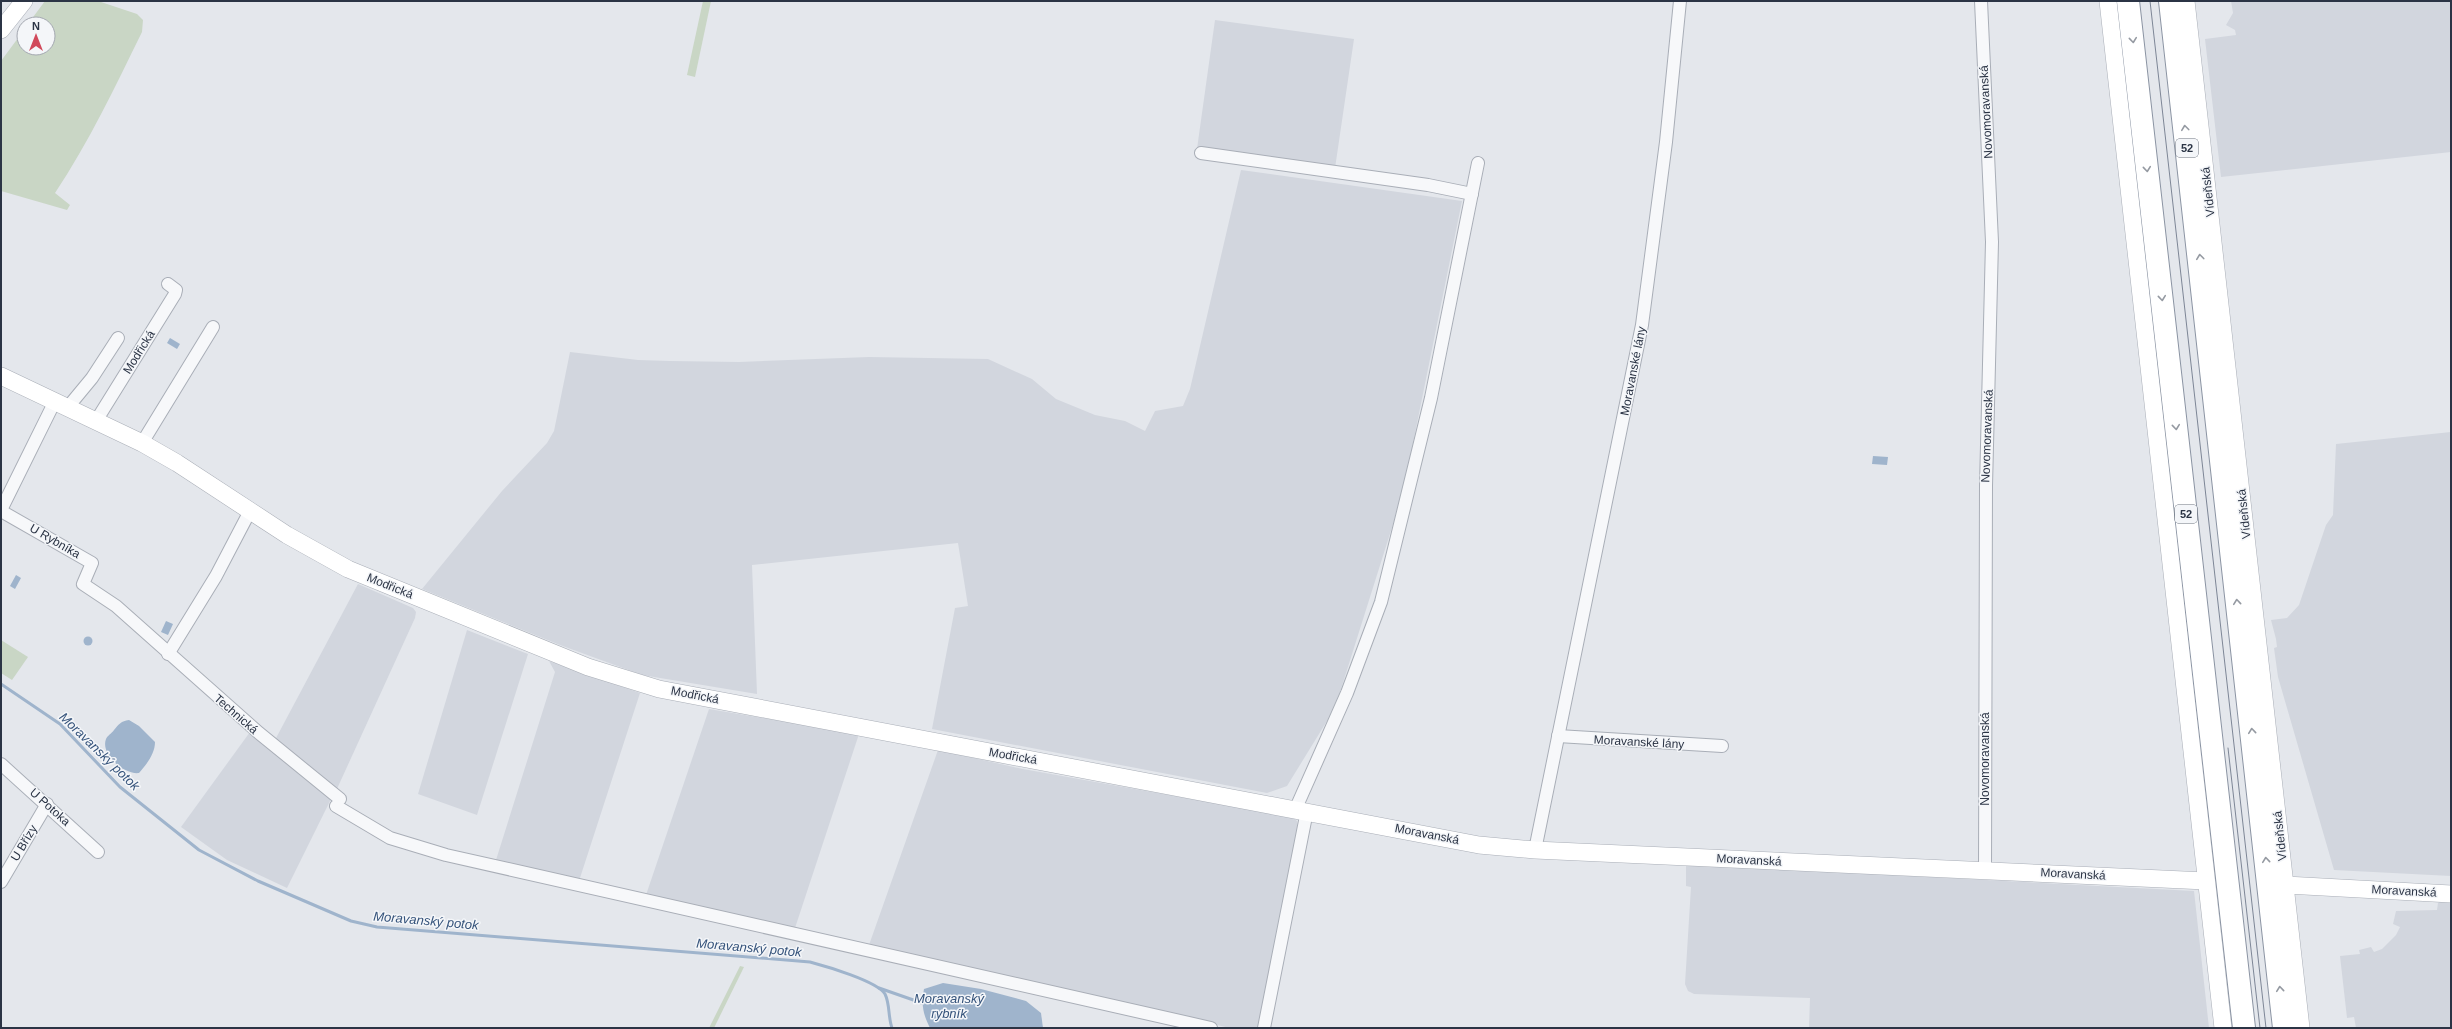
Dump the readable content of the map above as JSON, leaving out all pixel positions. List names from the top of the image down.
{
  "streets": {
    "highway": ["52", "Vídeňská"],
    "street": [
      "Novomoravanská",
      "Modřická",
      "Moravanské lány",
      "U Rybníka",
      "Technická",
      "U Potoka",
      "Moravanská",
      "U Břízy"
    ]
  },
  "crossings": [
    ["Novomoravanská", "Moravanská"],
    ["Vídeňská", "Moravanská"],
    ["Modřická", "U Rybníka"],
    ["Modřická", "Moravanská"],
    ["Moravanské lány", "Moravanská"],
    ["U Rybníka", "Technická"],
    ["U Potoka", "U Břízy"]
  ],
  "water": ["Moravanský potok", "Moravanský rybník"],
  "north": "top"
}
